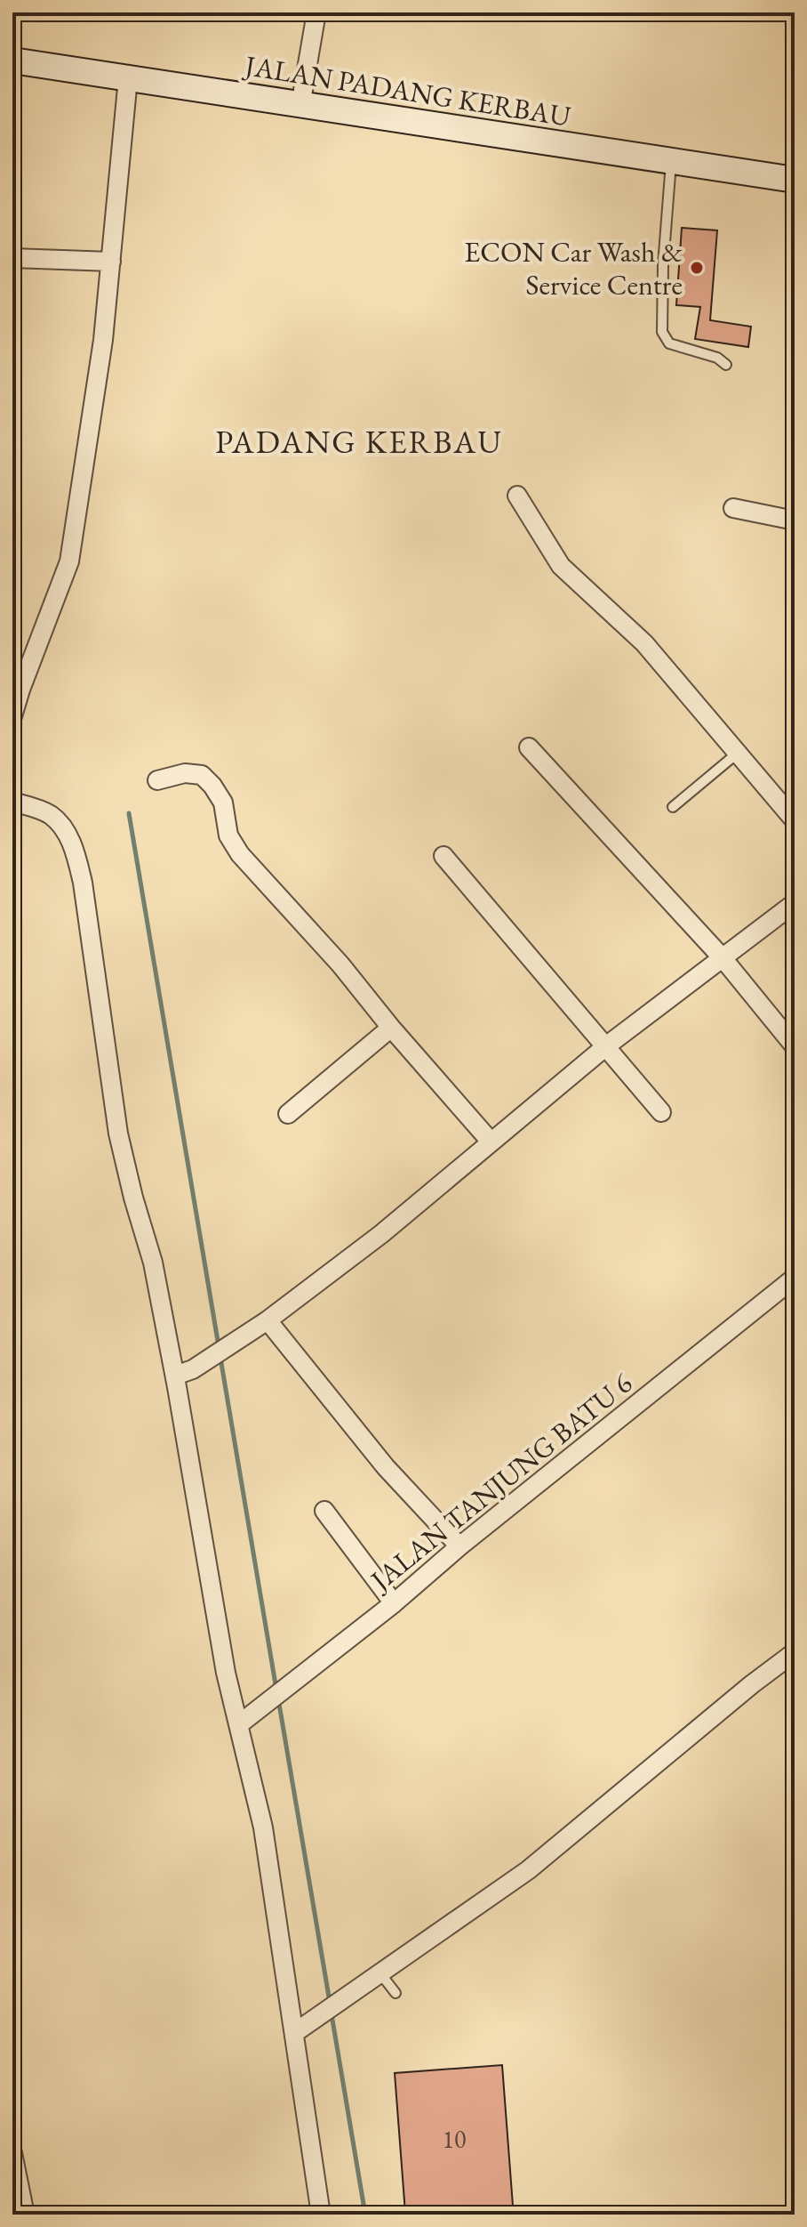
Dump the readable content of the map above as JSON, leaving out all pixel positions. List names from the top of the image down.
{
  "streets": {
    "street": ["JALAN PADANG KERBAU", "JALAN TANJUNG BATU 6"]
  },
  "districts": ["PADANG KERBAU"],
  "places": ["ECON Car Wash & Service Centre"],
  "house_numbers": ["10"]
}
